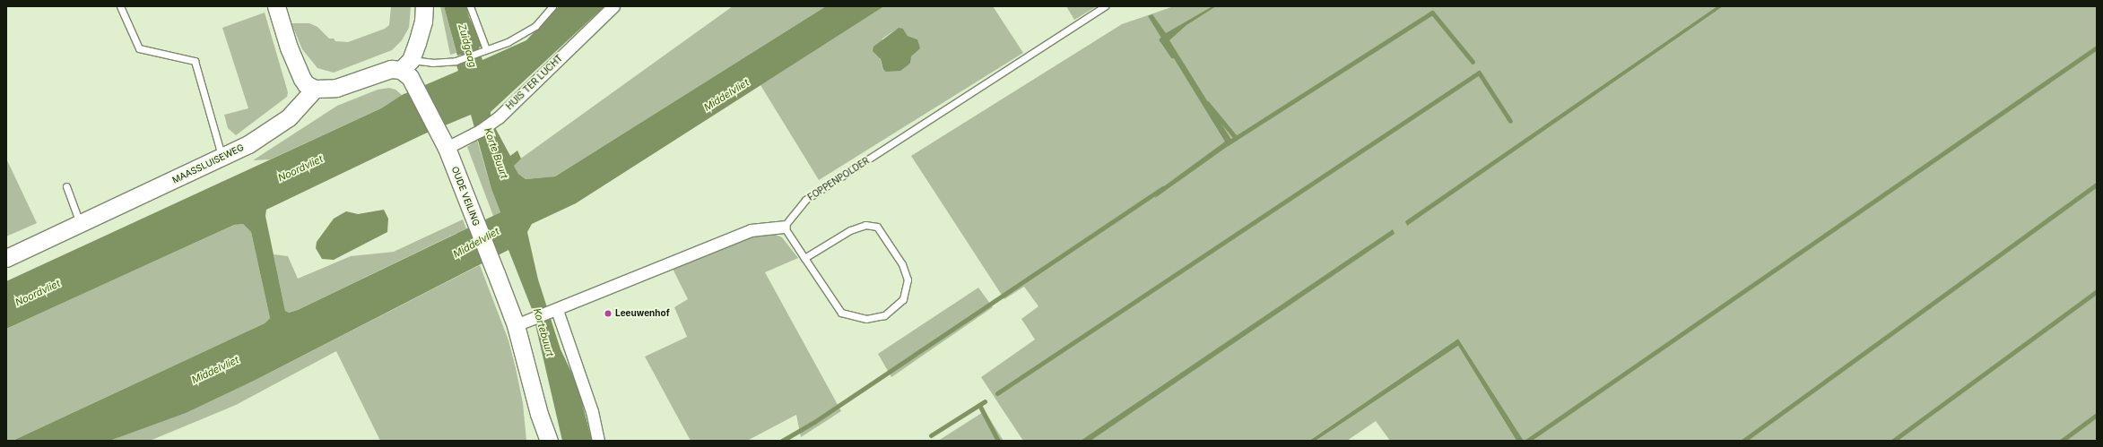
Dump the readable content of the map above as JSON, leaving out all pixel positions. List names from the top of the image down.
{
  "streets": {
    "main road": ["MAASSLUISEWEG", "OUDE VEILING"],
    "street": ["HUIS TER LUCHT"],
    "lane": ["FOPPENPOLDER"]
  },
  "crossings": [
    ["HUIS TER LUCHT", "OUDE VEILING"]
  ],
  "water": [
    "Zuidgaag",
    "Middelvliet",
    "Korte Buurt",
    "Noordvliet",
    "Kortebuurt"
  ],
  "places": ["Leeuwenhof"]
}
